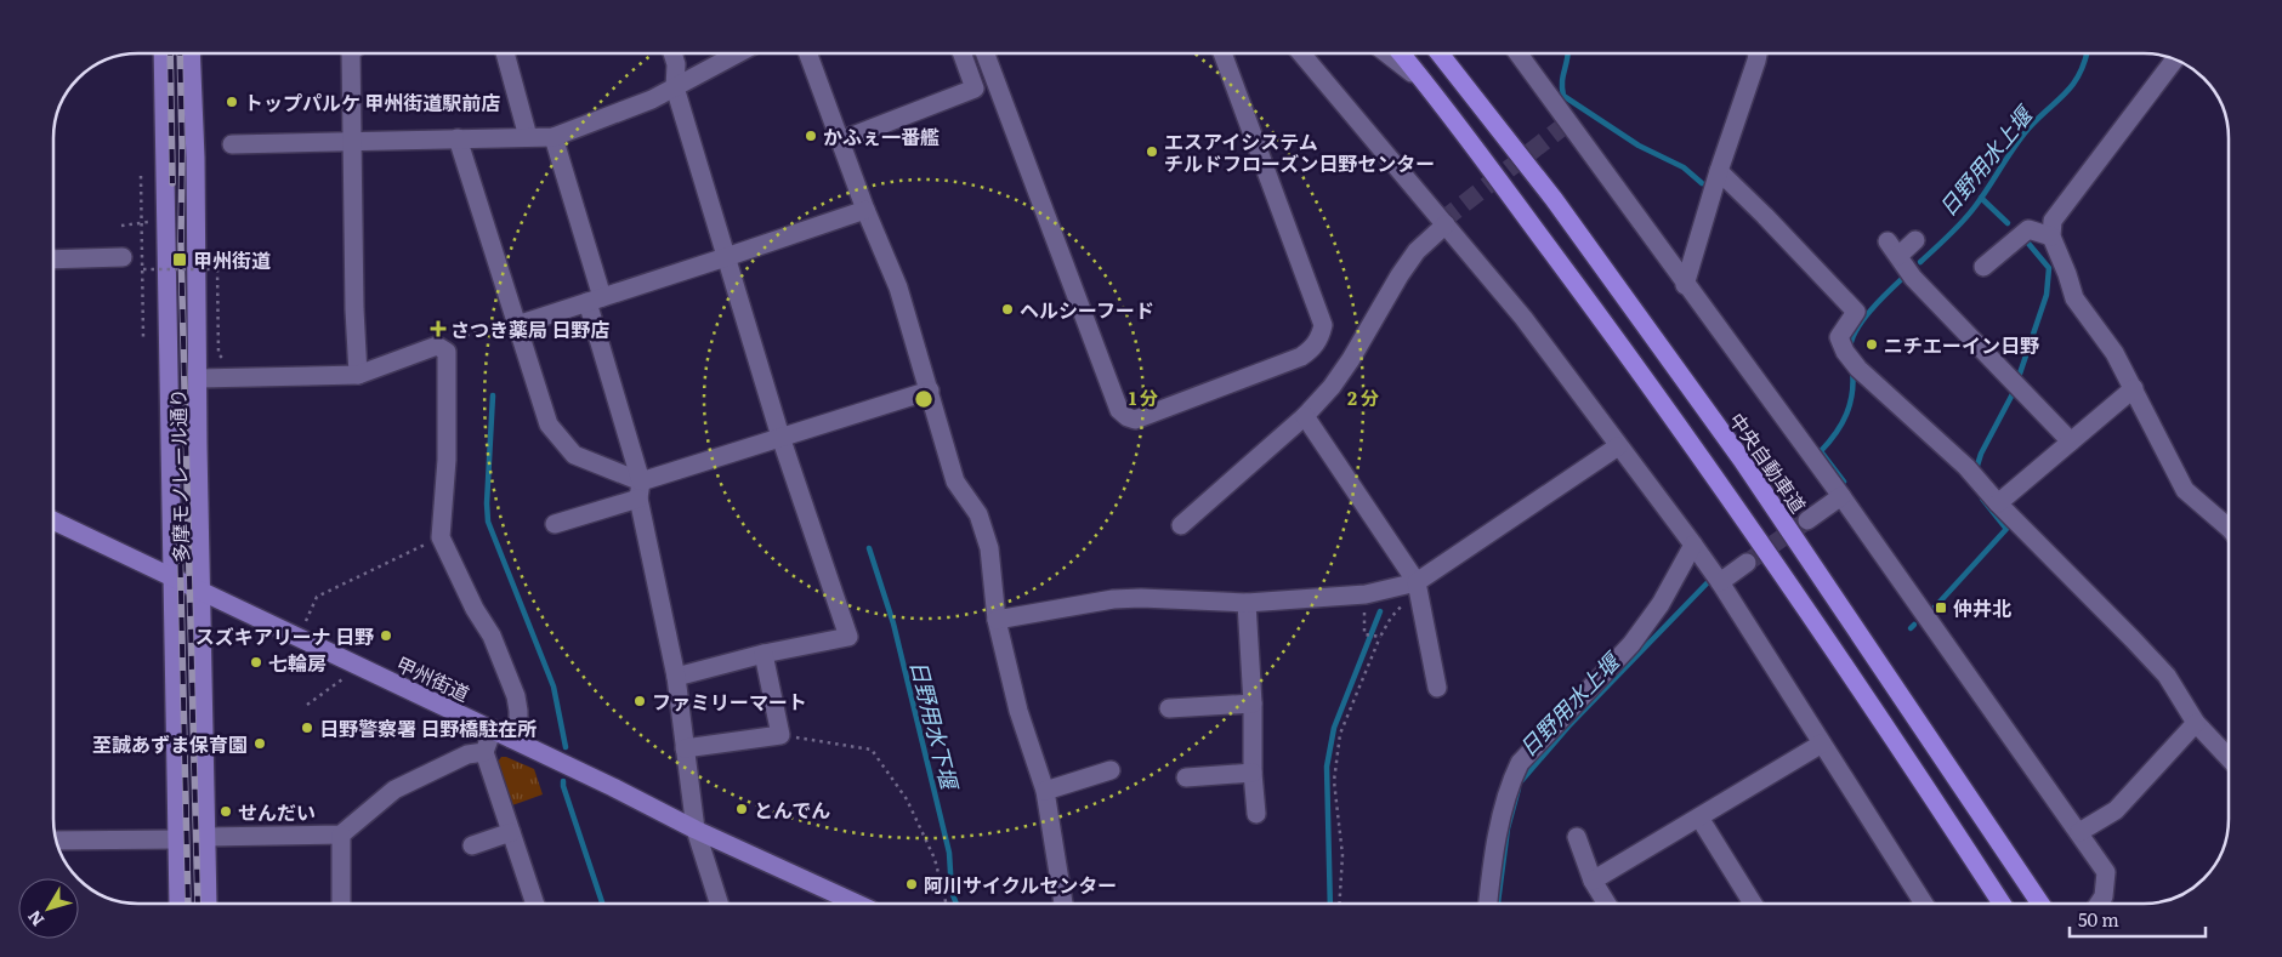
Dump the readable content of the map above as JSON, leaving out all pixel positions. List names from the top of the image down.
{
  "streets": {
    "highway": ["中央自動車道"],
    "main road": ["多摩モノレール通り", "甲州街道"]
  },
  "crossings": [
    ["多摩モノレール通り", "甲州街道"]
  ],
  "water": ["日野用水上堰", "日野用水下堰"],
  "places": {
    "other": [
      "トップパルケ 甲州街道駅前店",
      "かふぇ一番艦",
      "エスアイシステム チルドフローズン日野センター",
      "ヘルシーフード",
      "ニチエーイン日野",
      "スズキアリーナ 日野",
      "七輪房",
      "ファミリーマート",
      "日野警察署 日野橋駐在所",
      "至誠あずま保育園",
      "とんでん",
      "せんだい",
      "阿川サイクルセンター"
    ],
    "transit": ["甲州街道", "仲井北"],
    "health": ["さつき薬局 日野店"]
  },
  "scale_bar": "50 m",
  "north": "bottom left",
  "rings": ["1 分", "2 分"]
}
